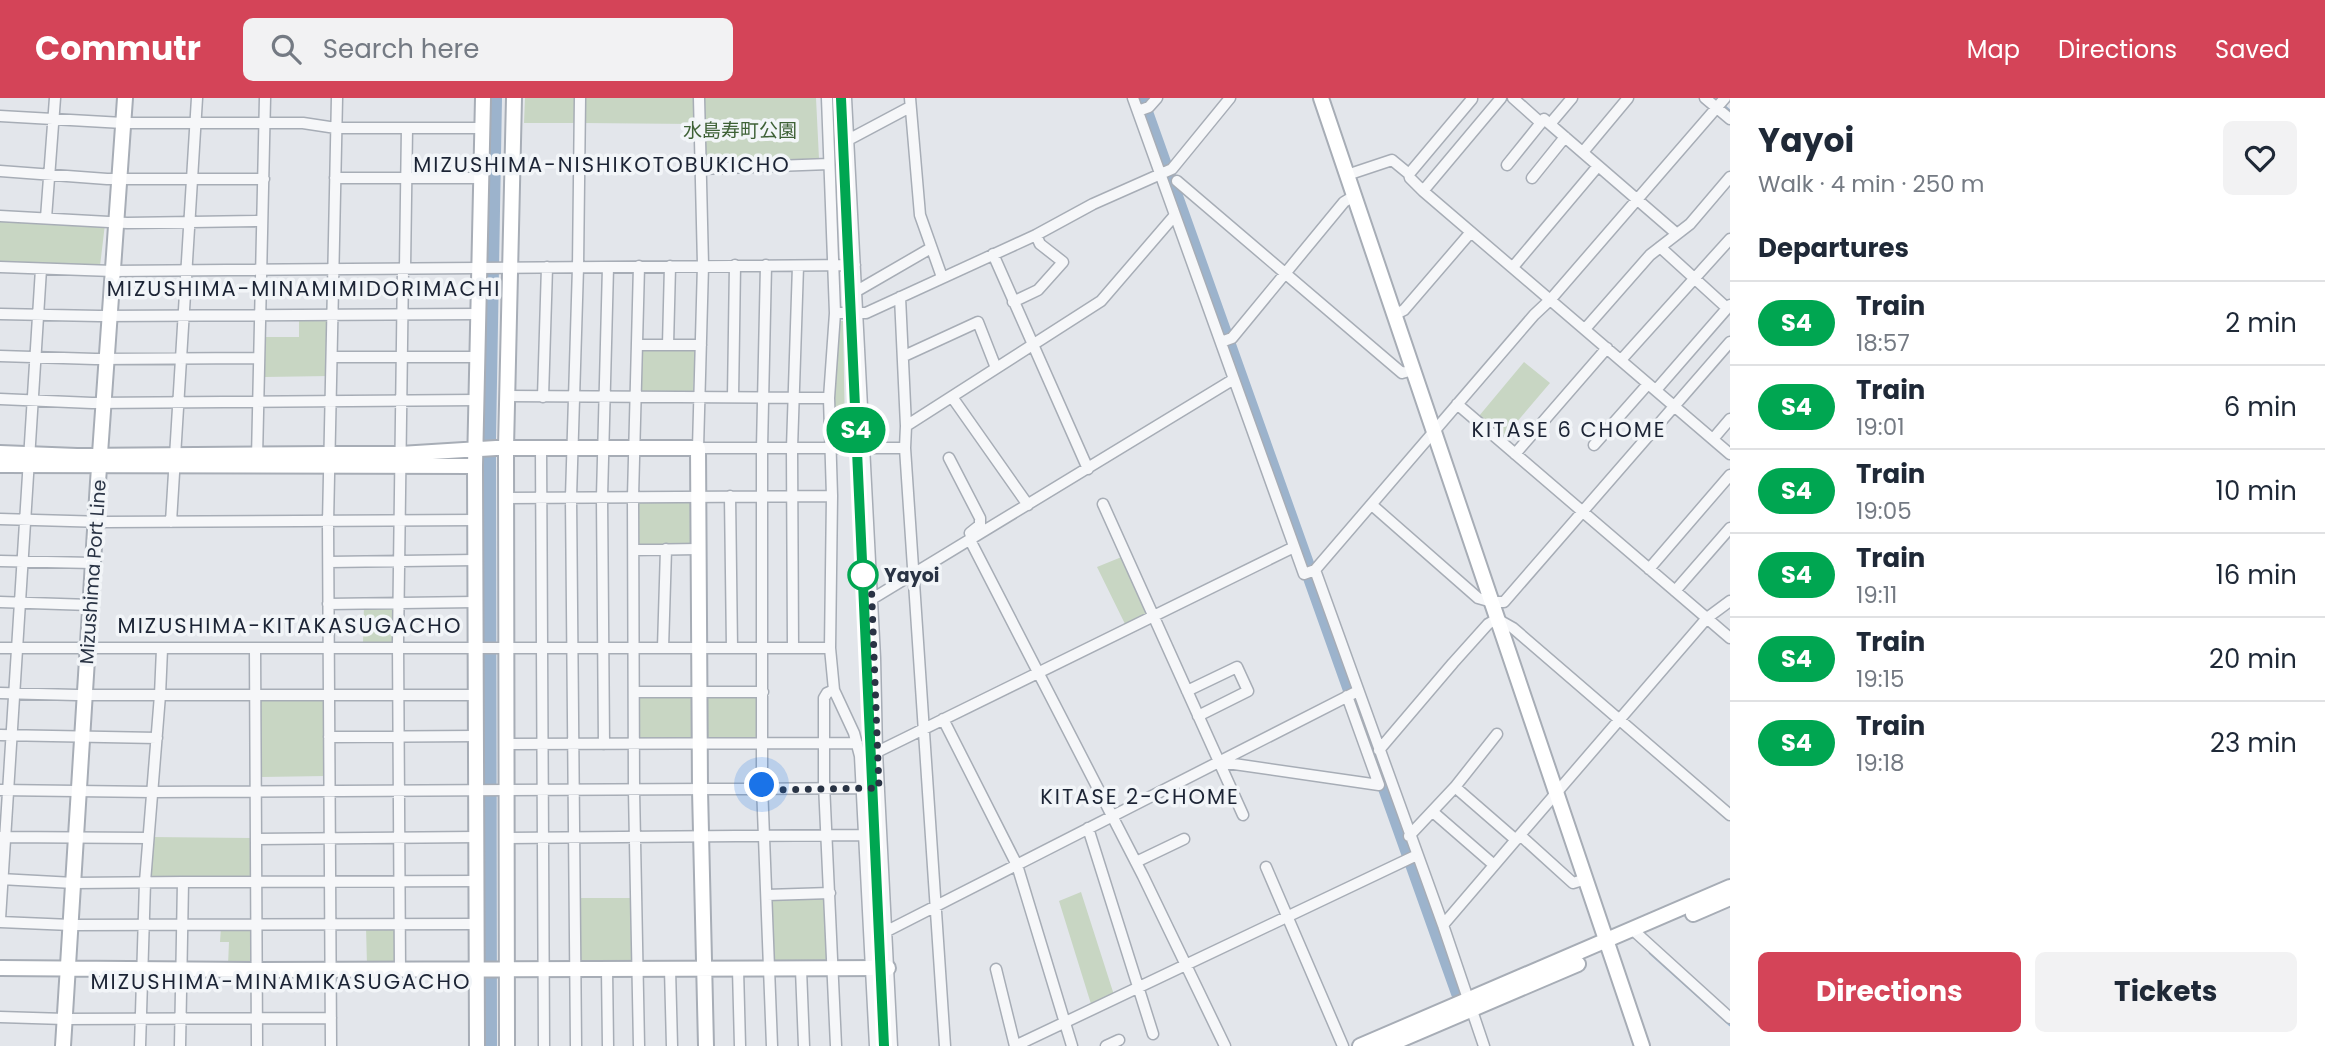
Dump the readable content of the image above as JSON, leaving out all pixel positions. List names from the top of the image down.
{
  "streets": {
    "street": ["Mizushima Port Line"]
  },
  "districts": [
    "MIZUSHIMA-NISHIKOTOBUKICHO",
    "MIZUSHIMA-MINAMIMIDORIMACHI",
    "KITASE 6 CHOME",
    "MIZUSHIMA-KITAKASUGACHO",
    "KITASE 2-CHOME",
    "MIZUSHIMA-MINAMIKASUGACHO"
  ],
  "parks": ["水島寿町公園"],
  "places": ["Yayoi"],
  "page": {
    "header": "Commutr",
    "search": "Search here",
    "nav": ["Map", "Directions", "Saved"],
    "on_map": "S4",
    "heading": [
      ["Yayoi", "Walk · 4 min · 250 m"],
      "Departures"
    ],
    "list": [
      {
        "mark": "S4",
        "name": "Train",
        "note": "18:57",
        "value": "2 min"
      },
      {
        "mark": "S4",
        "name": "Train",
        "note": "19:01",
        "value": "6 min"
      },
      {
        "mark": "S4",
        "name": "Train",
        "note": "19:05",
        "value": "10 min"
      },
      {
        "mark": "S4",
        "name": "Train",
        "note": "19:11",
        "value": "16 min"
      },
      {
        "mark": "S4",
        "name": "Train",
        "note": "19:15",
        "value": "20 min"
      },
      {
        "mark": "S4",
        "name": "Train",
        "note": "19:18",
        "value": "23 min"
      }
    ],
    "buttons": ["Directions", "Tickets"]
  }
}
